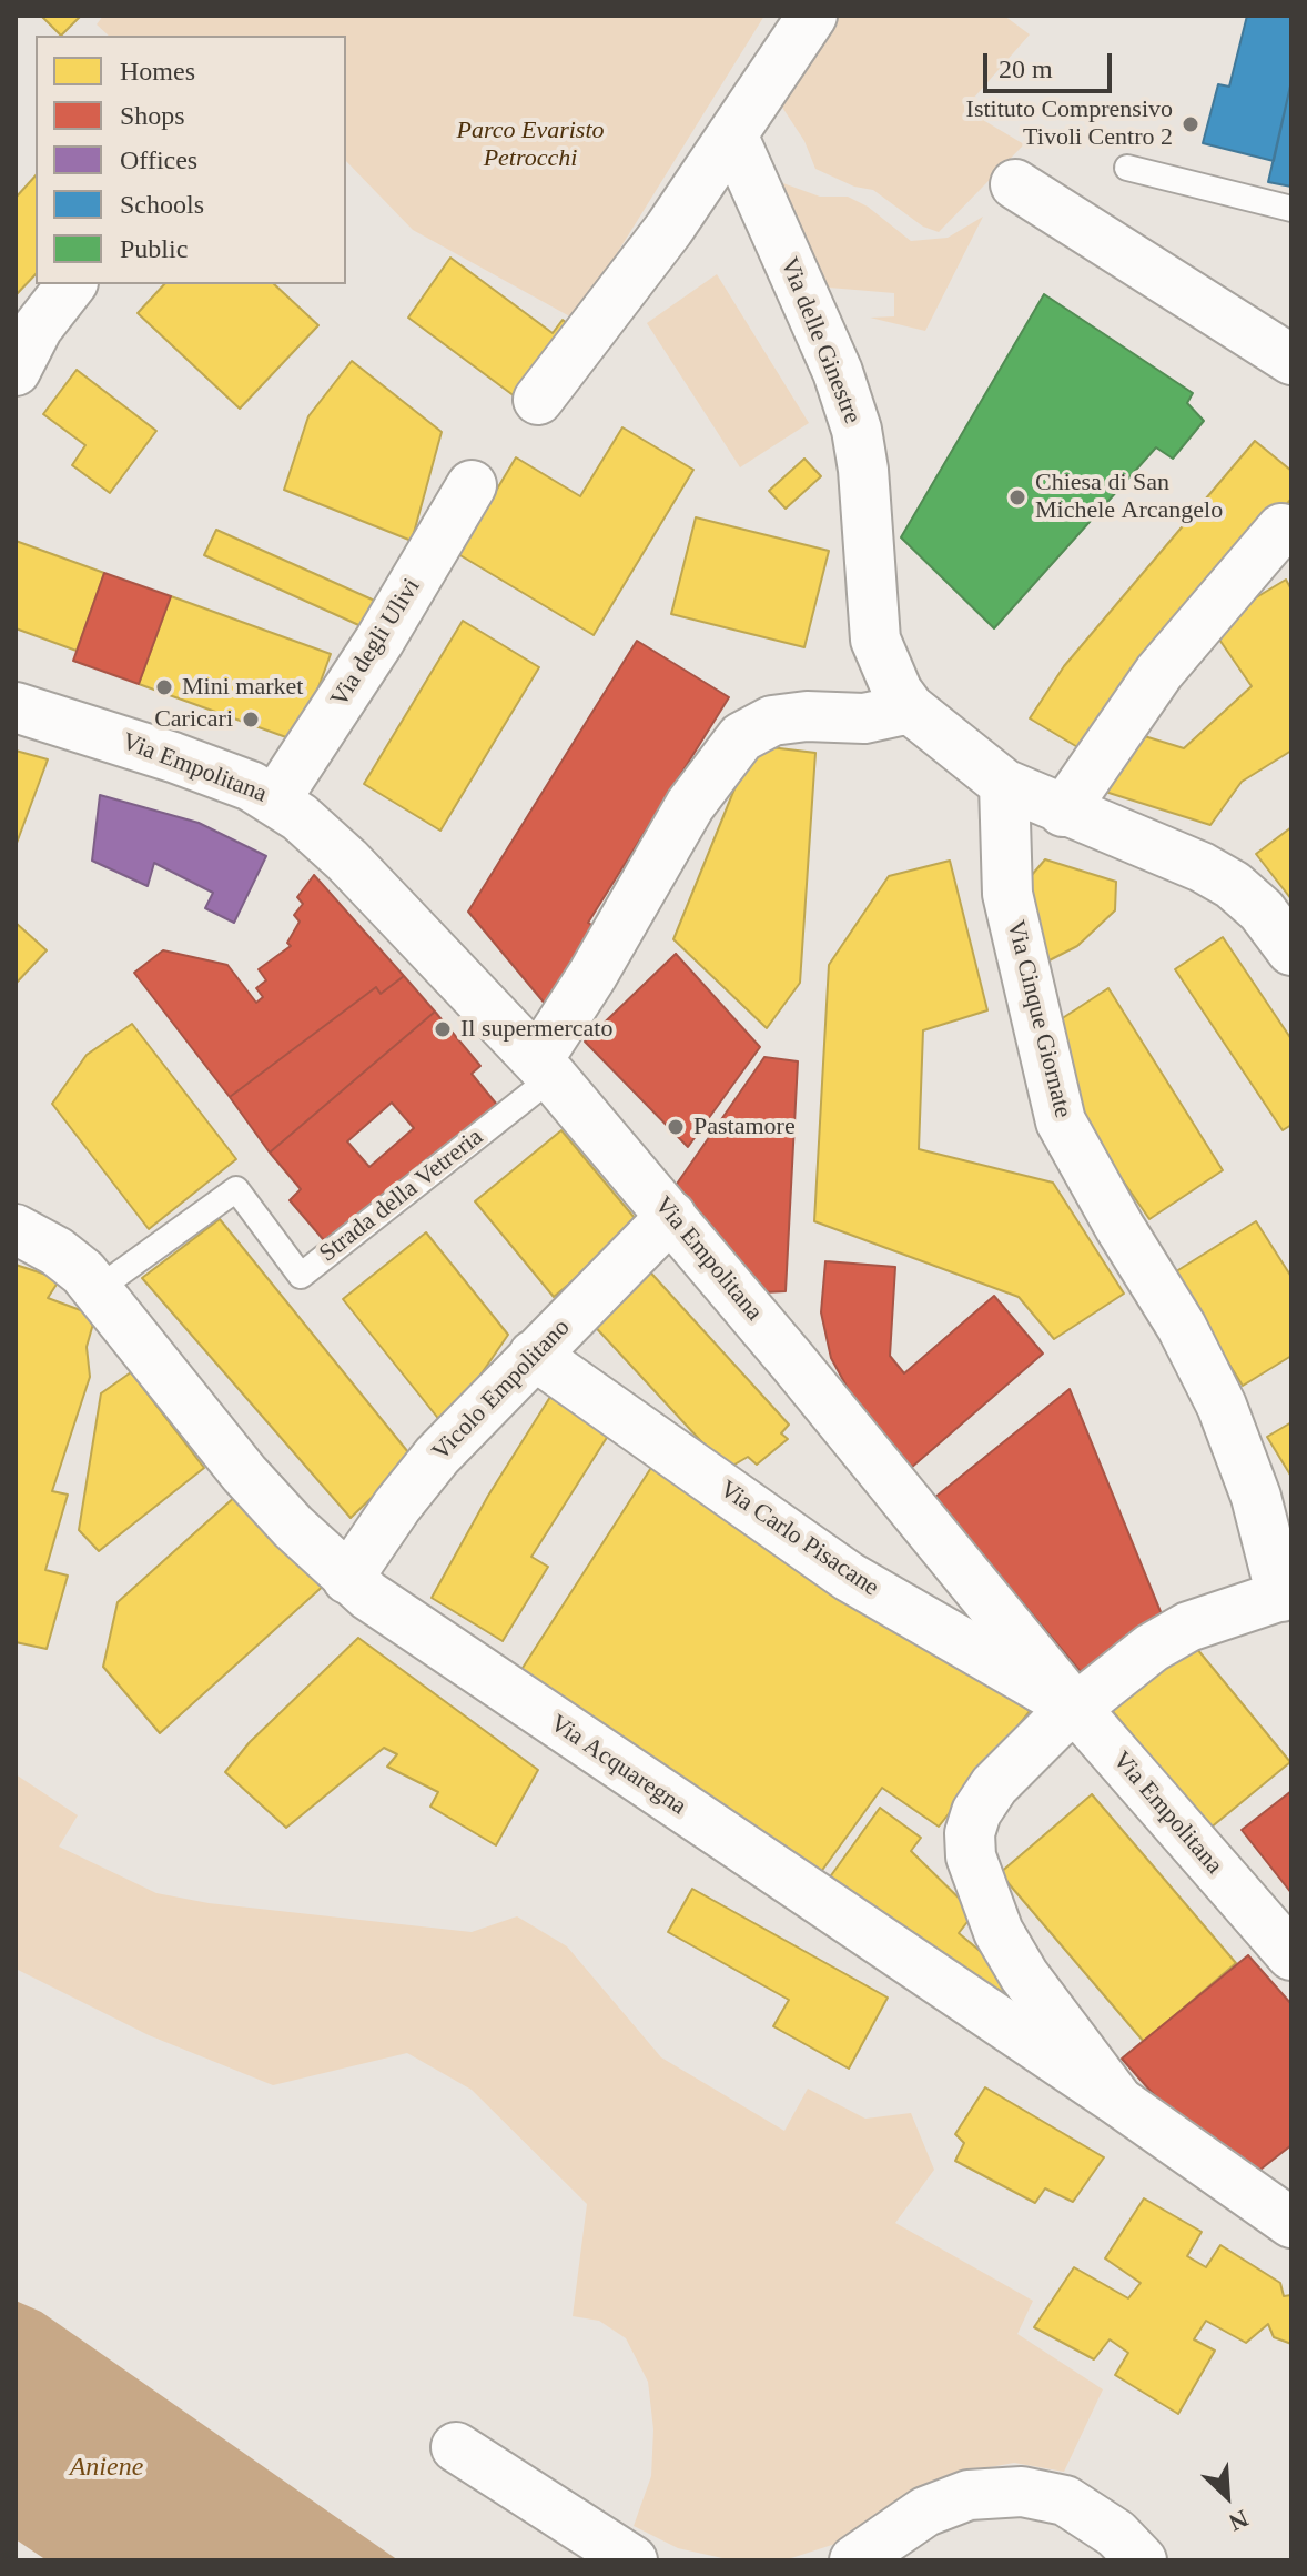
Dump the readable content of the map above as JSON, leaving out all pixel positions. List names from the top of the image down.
{
  "streets": {
    "street": [
      "Via delle Ginestre",
      "Via degli Ulivi",
      "Via Empolitana",
      "Via Cinque Giornate",
      "Vicolo Empolitano",
      "Via Carlo Pisacane",
      "Via Acquaregna"
    ],
    "lane": ["Strada della Vetreria"]
  },
  "crossings": [
    ["Via delle Ginestre", "Via Cinque Giornate"],
    ["Via degli Ulivi", "Via Empolitana"],
    ["Via Empolitana", "Strada della Vetreria"],
    ["Via Empolitana", "Vicolo Empolitano"],
    ["Via Empolitana", "Via Carlo Pisacane"],
    ["Strada della Vetreria", "Via Acquaregna"],
    ["Vicolo Empolitano", "Via Carlo Pisacane"],
    ["Vicolo Empolitano", "Via Acquaregna"]
  ],
  "water": ["Aniene"],
  "parks": ["Parco Evaristo Petrocchi"],
  "places": [
    "Istituto Comprensivo Tivoli Centro 2",
    "Chiesa di San Michele Arcangelo",
    "Mini market",
    "Caricari",
    "Il supermercato",
    "Pastamore"
  ],
  "legend": [
    "Homes",
    "Shops",
    "Offices",
    "Schools",
    "Public"
  ],
  "scale_bar": "20 m",
  "north": "bottom right"
}
